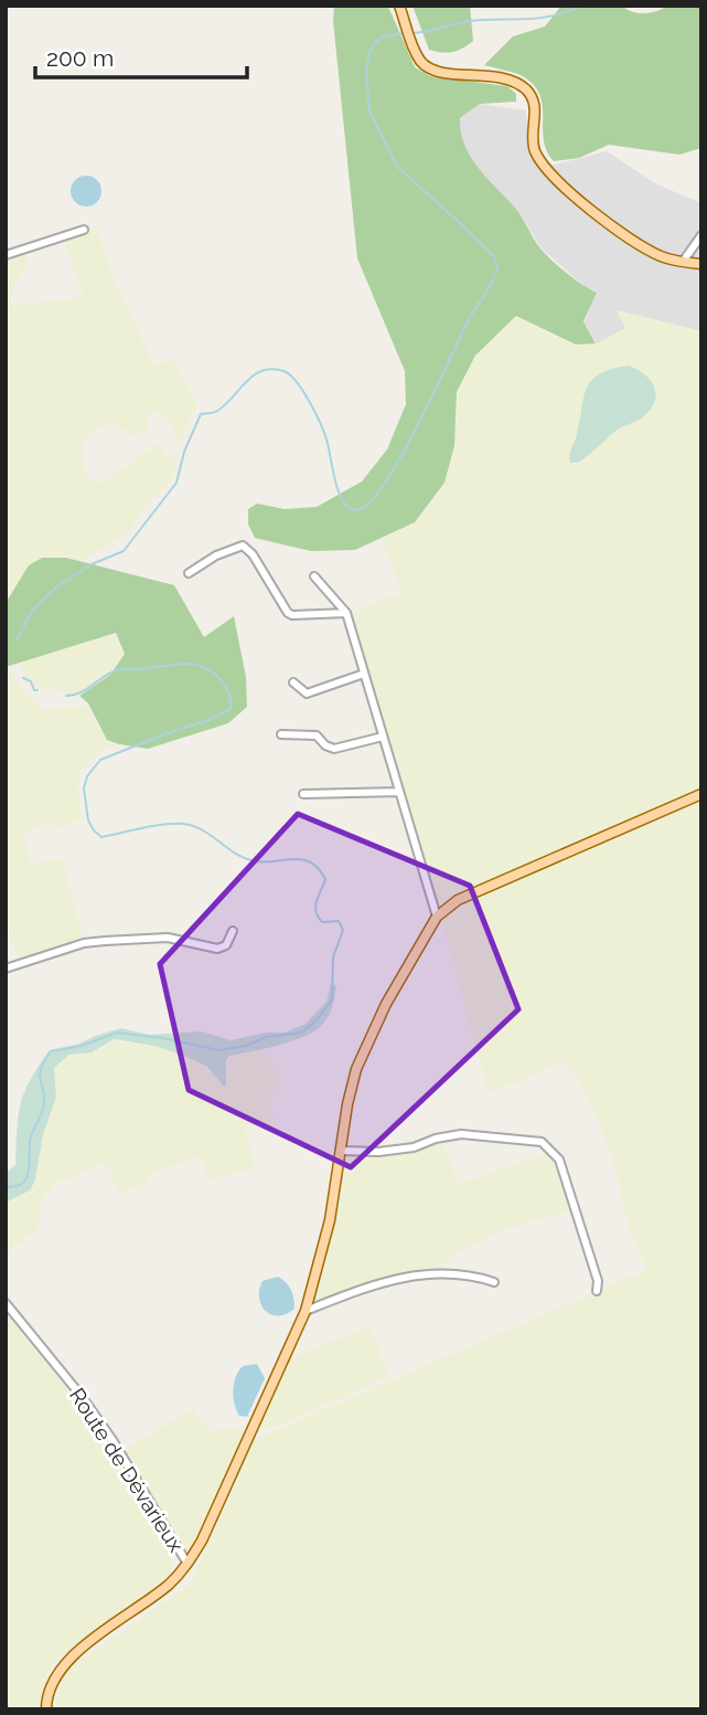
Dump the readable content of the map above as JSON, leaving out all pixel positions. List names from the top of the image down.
{
  "streets": {
    "street": ["Route de Dévarieux"]
  },
  "scale_bar": "200 m"
}
